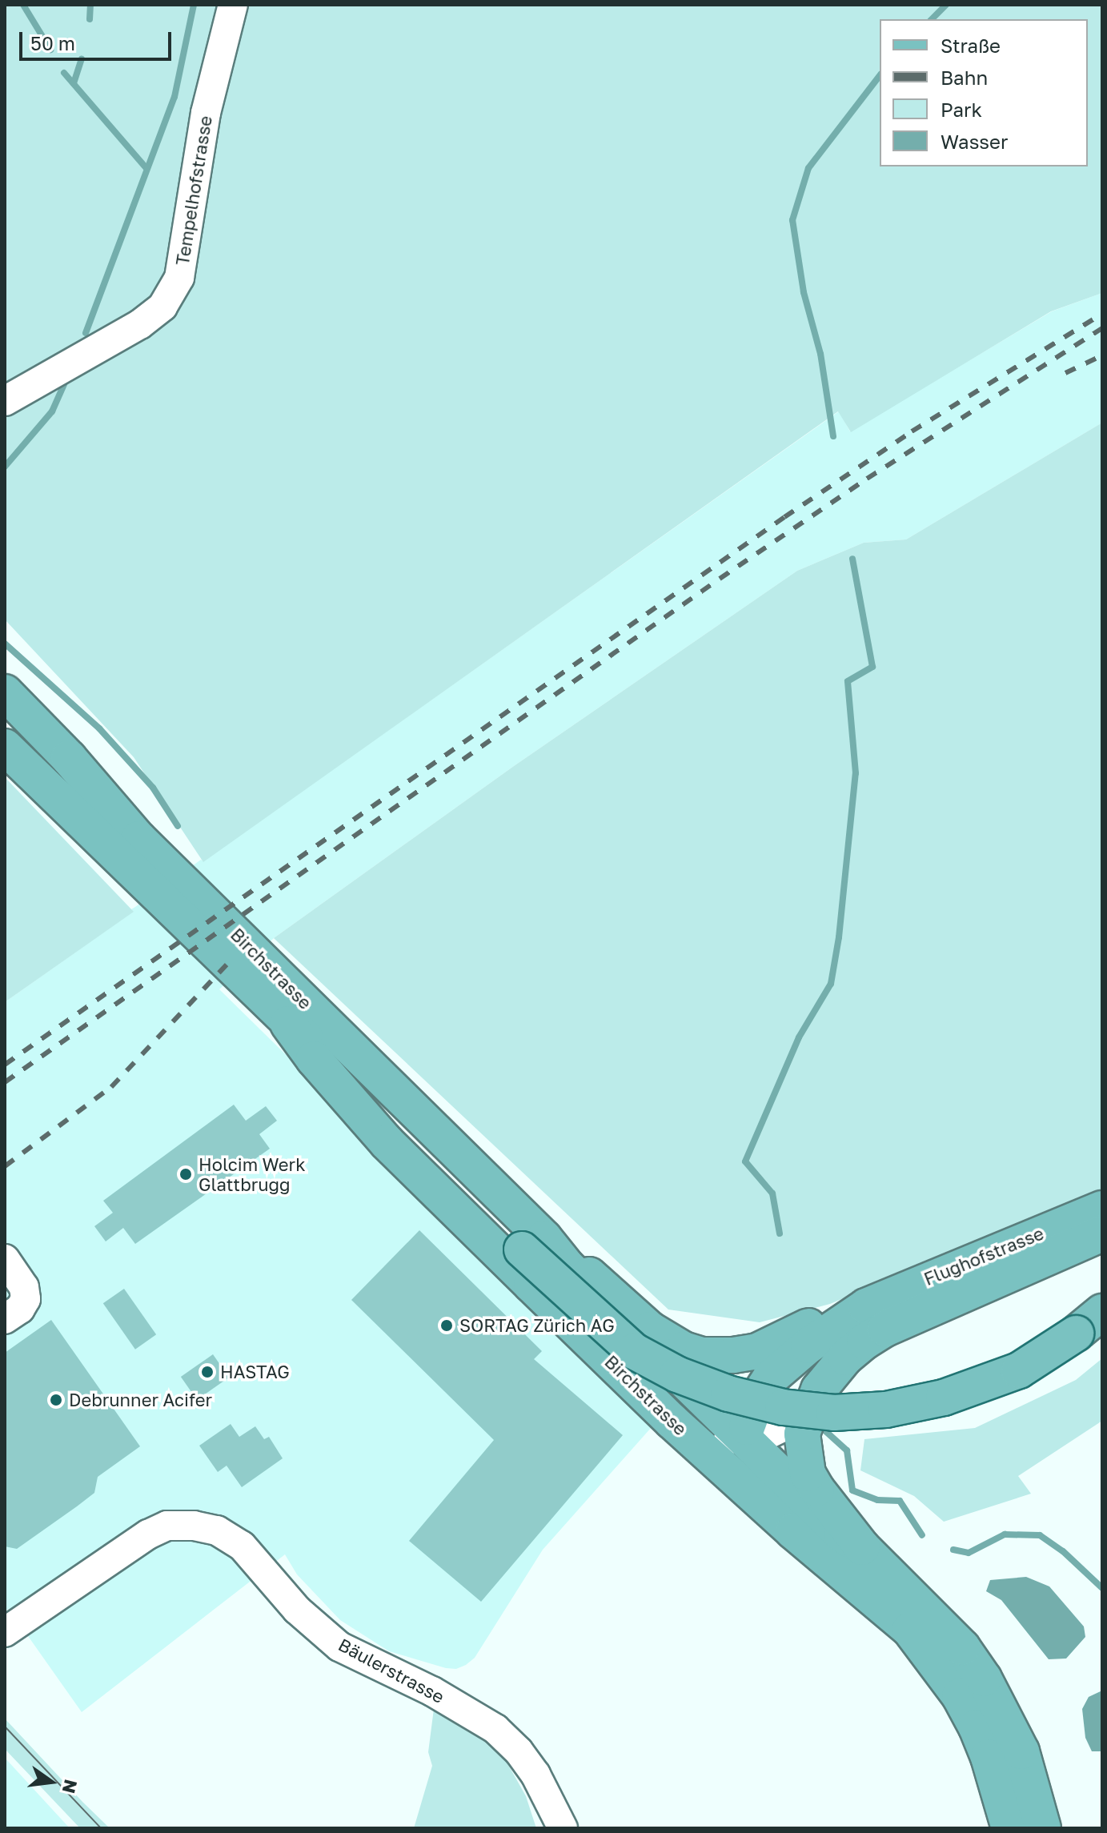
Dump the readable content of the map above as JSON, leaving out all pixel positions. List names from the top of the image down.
{
  "streets": {
    "main road": ["Birchstrasse", "Flughofstrasse"],
    "street": ["Tempelhofstrasse", "Bäulerstrasse"]
  },
  "crossings": [
    ["Birchstrasse", "Flughofstrasse"]
  ],
  "places": [
    "Holcim Werk Glattbrugg",
    "SORTAG Zürich AG",
    "HASTAG",
    "Debrunner Acifer"
  ],
  "legend": [
    "Straße",
    "Bahn",
    "Park",
    "Wasser"
  ],
  "scale_bar": "50 m",
  "north": "right"
}
